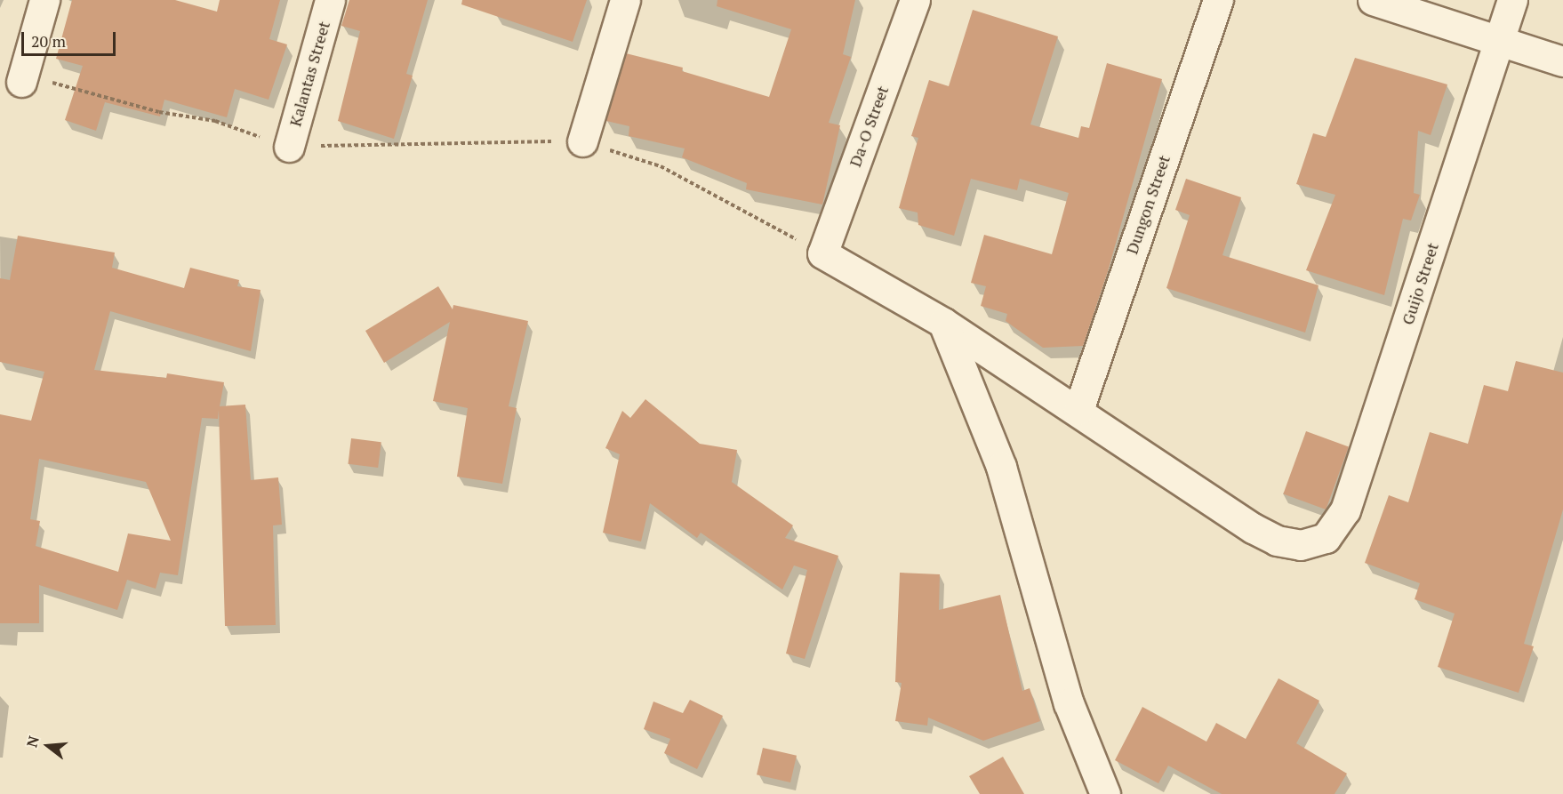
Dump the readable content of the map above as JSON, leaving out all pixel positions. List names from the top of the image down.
{
  "streets": {
    "street": [
      "Kalantas Street",
      "Da-O Street",
      "Dungon Street",
      "Guijo Street"
    ]
  },
  "crossings": [
    ["Dungon Street", "Guijo Street"]
  ],
  "scale_bar": "20 m",
  "north": "left"
}
